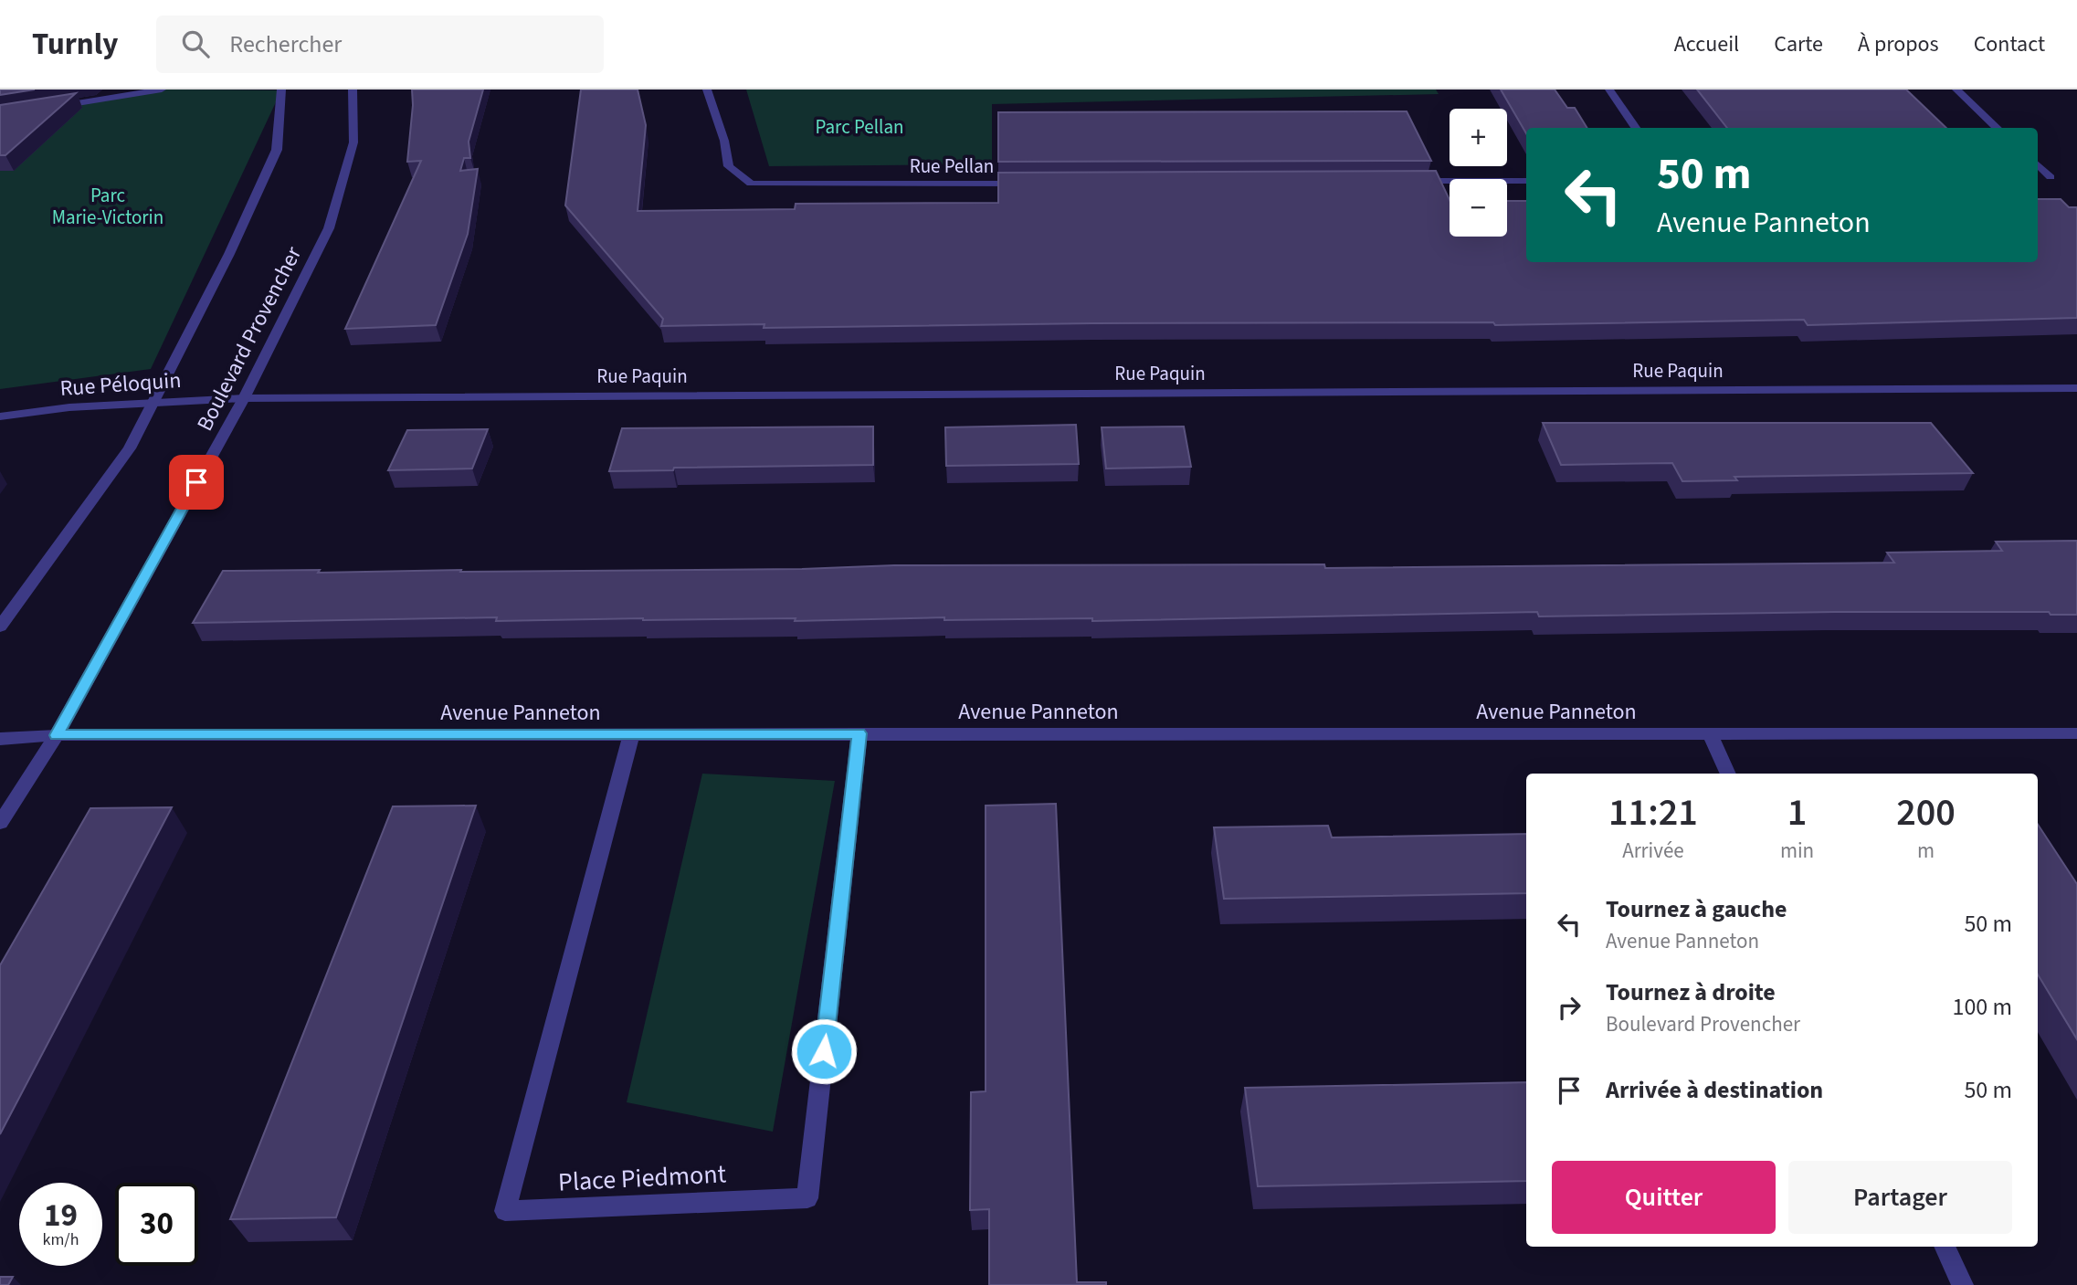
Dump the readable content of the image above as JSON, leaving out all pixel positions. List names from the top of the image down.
{
  "streets": {
    "street": [
      "Rue Pellan",
      "Boulevard Provencher",
      "Rue Paquin",
      "Rue Péloquin",
      "Avenue Panneton",
      "Place Piedmont"
    ]
  },
  "crossings": [
    ["Boulevard Provencher", "Rue Paquin"],
    ["Boulevard Provencher", "Rue Péloquin"],
    ["Boulevard Provencher", "Avenue Panneton"],
    ["Rue Paquin", "Rue Péloquin"],
    ["Avenue Panneton", "Place Piedmont"]
  ],
  "parks": ["Parc Pellan", "Parc Marie-Victorin"],
  "page": {
    "header": "Turnly",
    "search": "Rechercher",
    "nav": [
      "Accueil",
      "Carte",
      "À propos",
      "Contact"
    ],
    "map_buttons": ["+", "−"],
    "turn": ["50 m", "Avenue Panneton"],
    "eta": [
      "11:21",
      "Arrivée",
      "1",
      "min",
      "200",
      "m"
    ],
    "list": [
      {
        "name": "Tournez à gauche",
        "note": "Avenue Panneton",
        "value": "50 m"
      },
      {
        "name": "Tournez à droite",
        "note": "Boulevard Provencher",
        "value": "100 m"
      },
      {
        "name": "Arrivée à destination",
        "value": "50 m"
      }
    ],
    "buttons": ["Quitter", "Partager"],
    "speed": "19 km/h",
    "limit": "30"
  }
}
